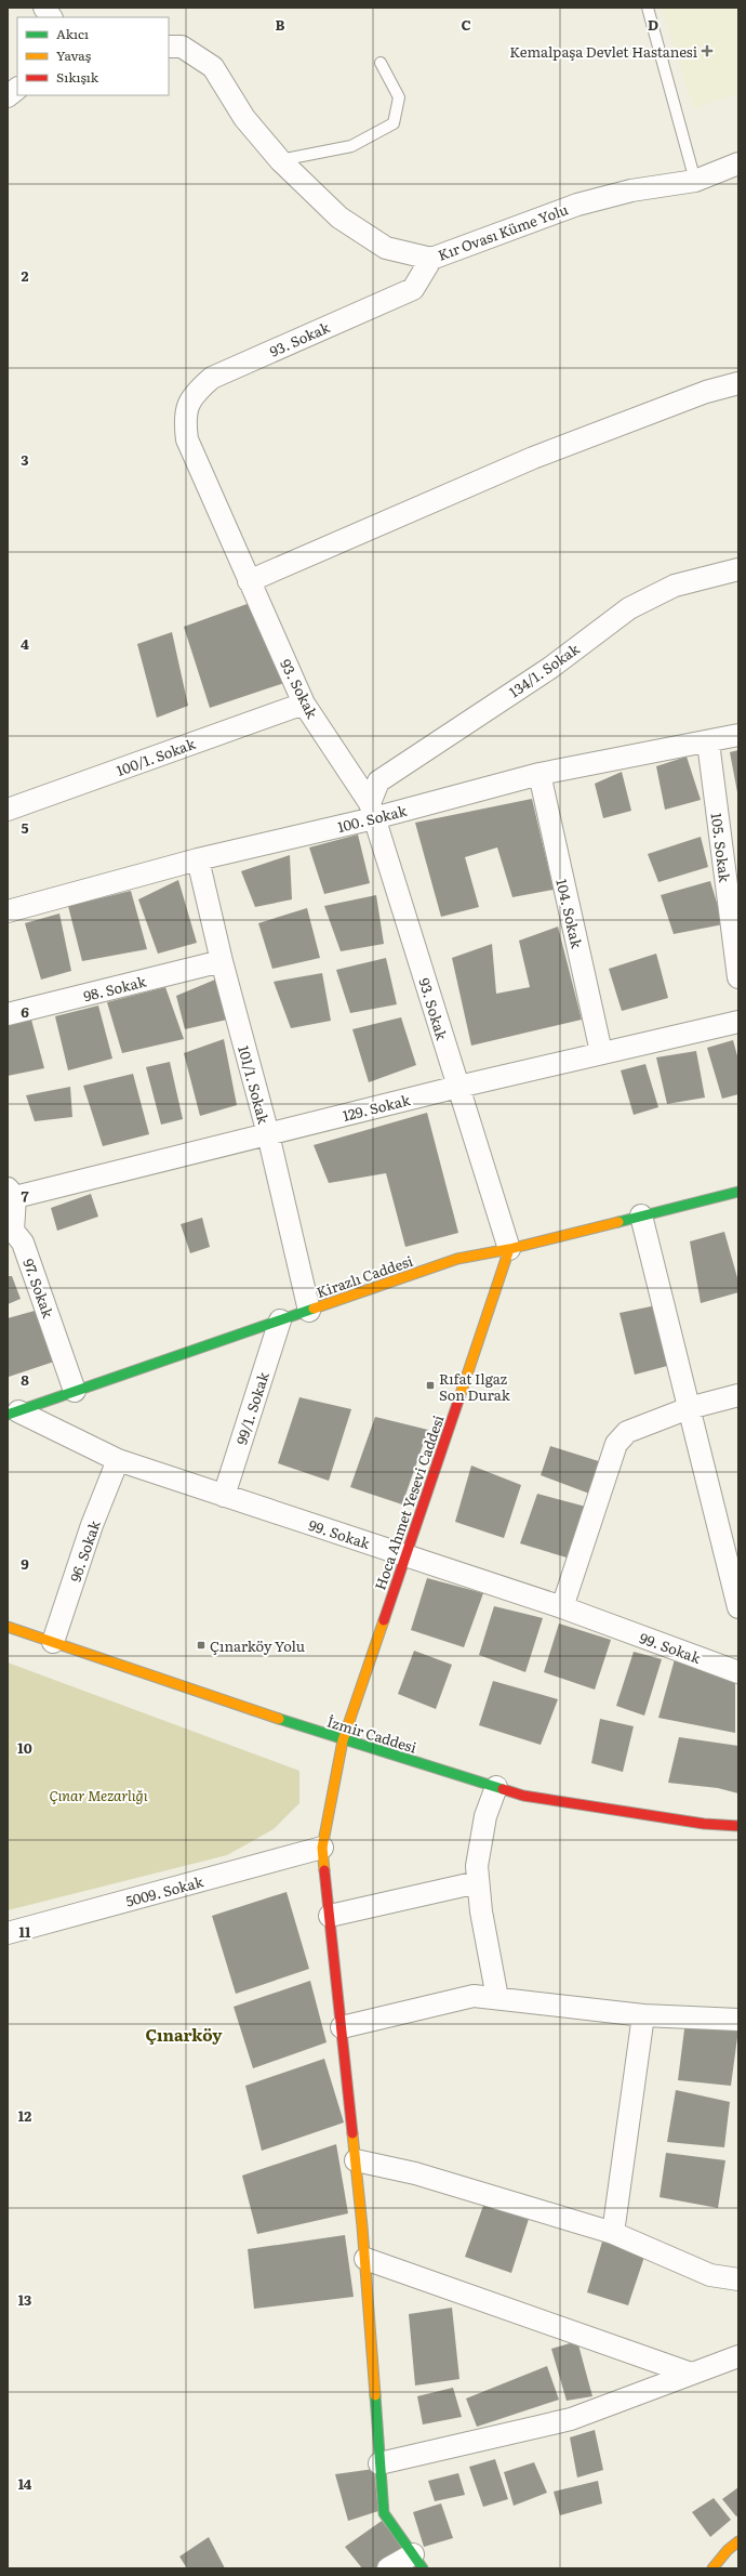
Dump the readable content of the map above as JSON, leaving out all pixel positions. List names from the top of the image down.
{
  "streets": {
    "main road": ["Kirazlı Caddesi", "Hoca Ahmet Yesevi Caddesi", "İzmir Caddesi"],
    "street": [
      "Kır Ovası Küme Yolu",
      "93. Sokak",
      "134/1. Sokak",
      "100/1. Sokak",
      "100. Sokak",
      "105. Sokak",
      "104. Sokak",
      "98. Sokak",
      "101/1. Sokak",
      "129. Sokak",
      "97. Sokak",
      "99/1. Sokak",
      "99. Sokak",
      "96. Sokak",
      "5009. Sokak"
    ]
  },
  "crossings": [
    ["Kır Ovası Küme Yolu", "93. Sokak"],
    ["93. Sokak", "134/1. Sokak"],
    ["93. Sokak", "100/1. Sokak"],
    ["93. Sokak", "100. Sokak"],
    ["93. Sokak", "129. Sokak"],
    ["93. Sokak", "Kirazlı Caddesi"],
    ["93. Sokak", "Hoca Ahmet Yesevi Caddesi"],
    ["134/1. Sokak", "100. Sokak"],
    ["100. Sokak", "105. Sokak"],
    ["100. Sokak", "104. Sokak"],
    ["100. Sokak", "101/1. Sokak"],
    ["104. Sokak", "129. Sokak"],
    ["98. Sokak", "101/1. Sokak"],
    ["101/1. Sokak", "129. Sokak"],
    ["101/1. Sokak", "Kirazlı Caddesi"],
    ["129. Sokak", "97. Sokak"],
    ["Kirazlı Caddesi", "97. Sokak"],
    ["Kirazlı Caddesi", "99/1. Sokak"],
    ["Kirazlı Caddesi", "Hoca Ahmet Yesevi Caddesi"],
    ["Kirazlı Caddesi", "99. Sokak"],
    ["99/1. Sokak", "99. Sokak"],
    ["Hoca Ahmet Yesevi Caddesi", "99. Sokak"],
    ["Hoca Ahmet Yesevi Caddesi", "İzmir Caddesi"],
    ["Hoca Ahmet Yesevi Caddesi", "5009. Sokak"],
    ["99. Sokak", "96. Sokak"],
    ["96. Sokak", "İzmir Caddesi"]
  ],
  "districts": ["Çınarköy"],
  "parks": ["Çınar Mezarlığı"],
  "places": {
    "health": ["Kemalpaşa Devlet Hastanesi"],
    "transit": ["Rıfat Ilgaz Son Durak", "Çınarköy Yolu"]
  },
  "legend": ["Akıcı", "Yavaş", "Sıkışık"],
  "grid": {
    "columns": ["B", "C", "D"],
    "rows": [
      "2",
      "3",
      "4",
      "5",
      "6",
      "7",
      "8",
      "9",
      "10",
      "11",
      "12",
      "13",
      "14"
    ]
  }
}
